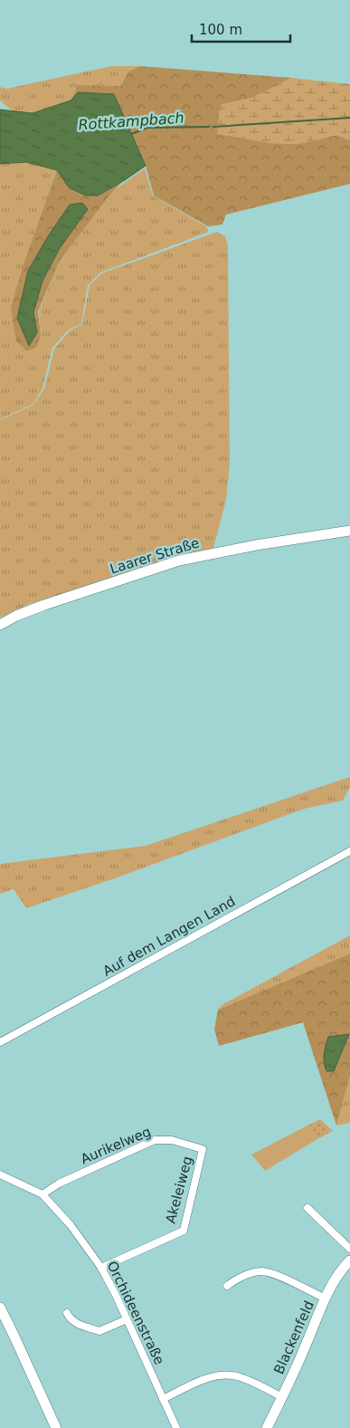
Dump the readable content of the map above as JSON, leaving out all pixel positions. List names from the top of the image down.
{
  "streets": {
    "street": [
      "Laarer Straße",
      "Auf dem Langen Land",
      "Aurikelweg",
      "Akeleiweg",
      "Orchideenstraße",
      "Blackenfeld"
    ]
  },
  "crossings": [
    ["Aurikelweg", "Akeleiweg"],
    ["Aurikelweg", "Orchideenstraße"],
    ["Akeleiweg", "Orchideenstraße"]
  ],
  "water": ["Rottkampbach"],
  "scale_bar": "100 m"
}
